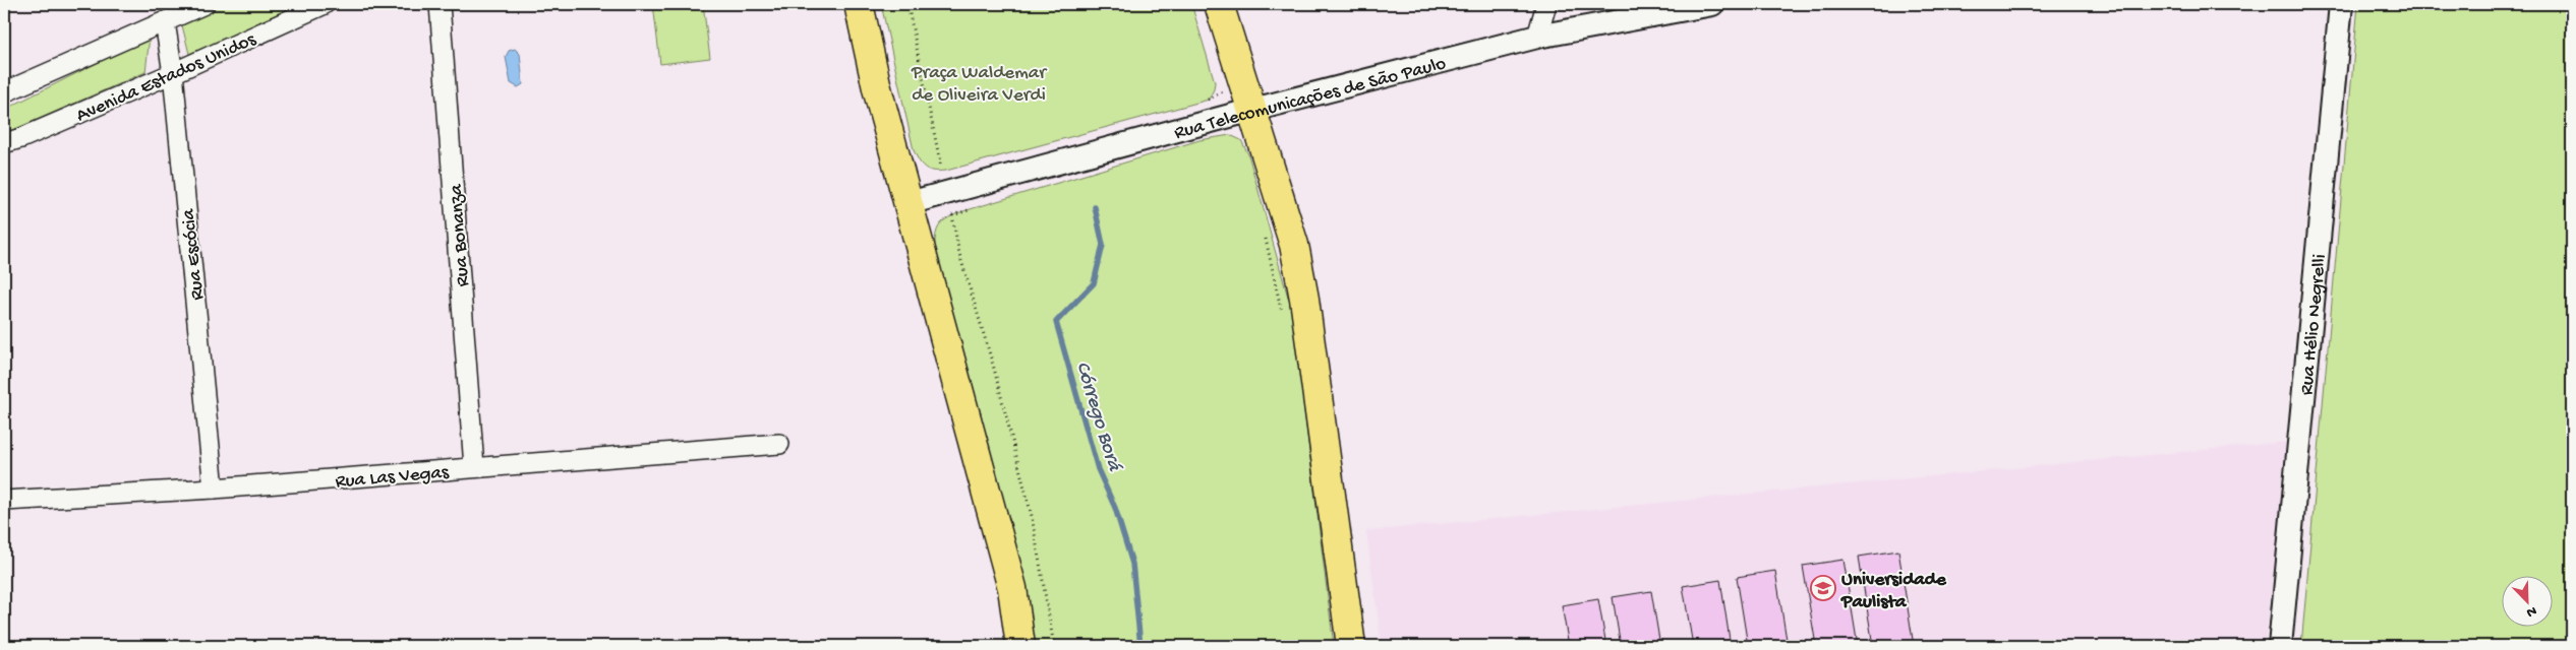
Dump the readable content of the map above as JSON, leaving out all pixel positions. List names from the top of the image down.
{
  "streets": {
    "street": [
      "Avenida Estados Unidos",
      "Rua Telecomunicações de São Paulo",
      "Rua Bonanza",
      "Rua Escócia",
      "Rua Hélio Negrelli",
      "Rua Las Vegas"
    ]
  },
  "crossings": [
    ["Avenida Estados Unidos", "Rua Escócia"],
    ["Rua Bonanza", "Rua Las Vegas"],
    ["Rua Escócia", "Rua Las Vegas"]
  ],
  "water": ["Córrego Borá"],
  "parks": ["Praça Waldemar de Oliveira Verdi"],
  "places": {
    "school or university": ["Universidade Paulista"]
  },
  "north": "bottom right"
}
